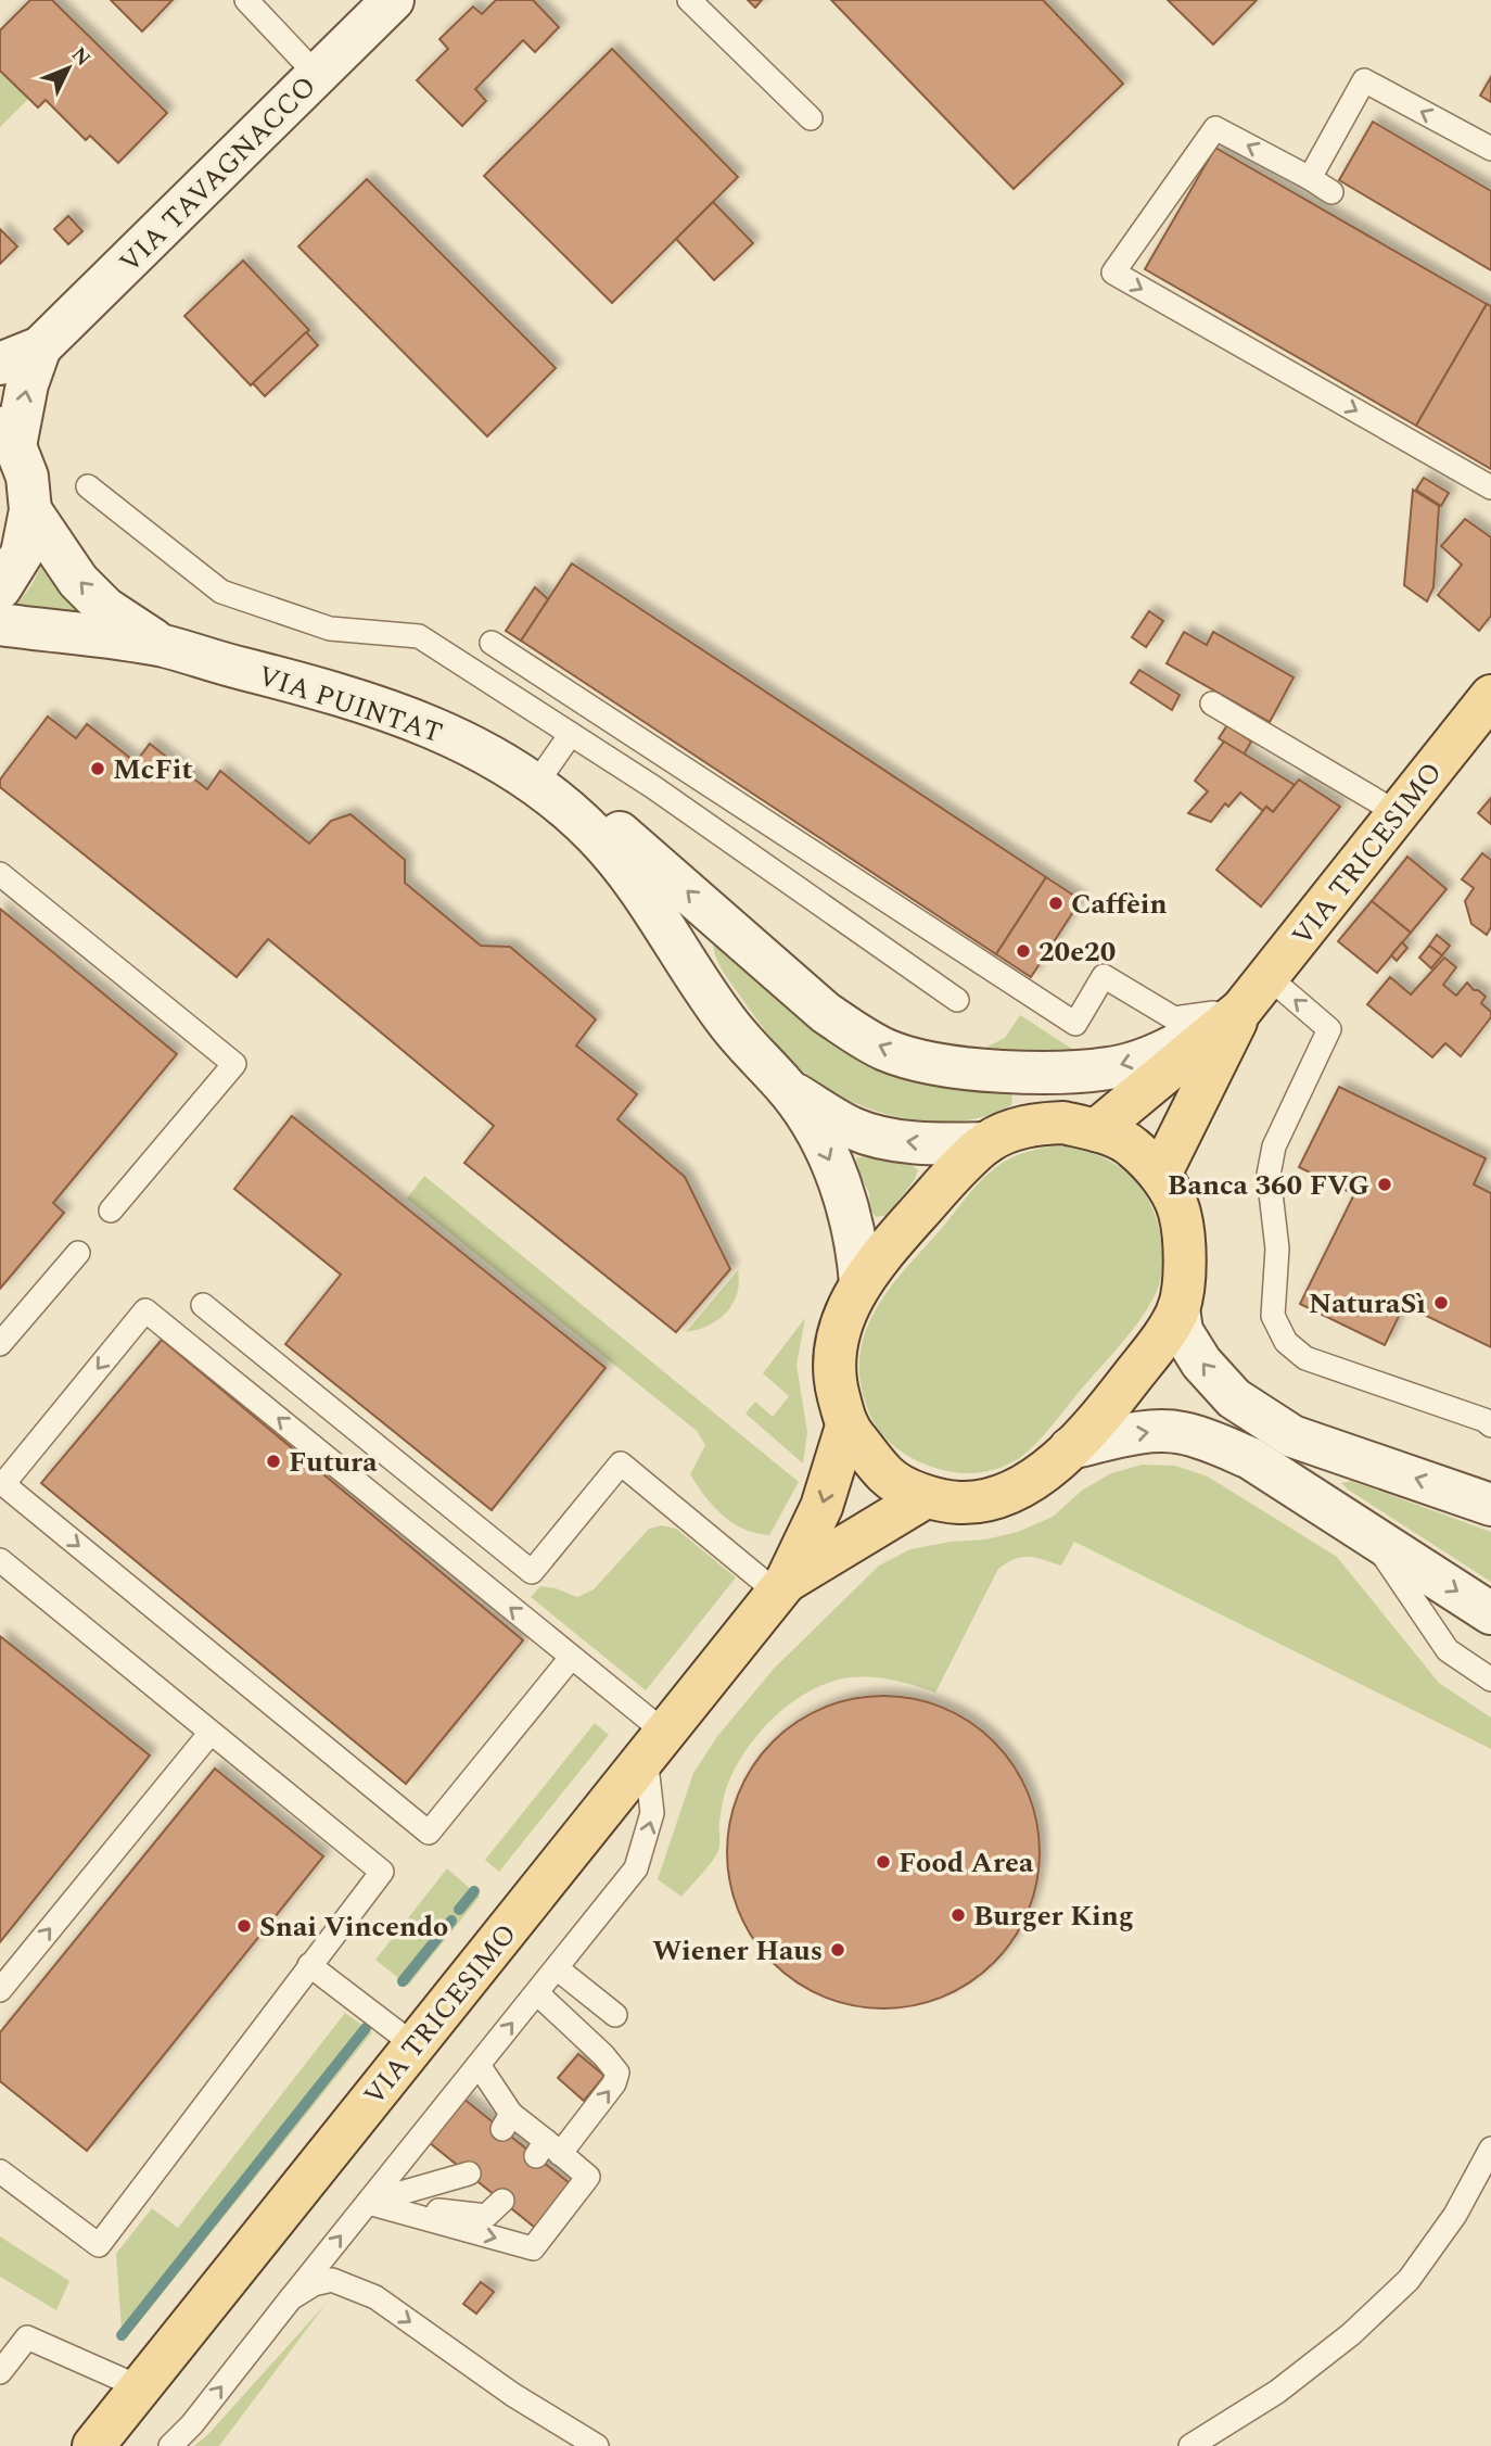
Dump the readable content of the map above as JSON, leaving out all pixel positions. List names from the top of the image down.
{
  "streets": {
    "main road": ["VIA TAVAGNACCO", "VIA PUINTAT", "VIA TRICESIMO"]
  },
  "places": [
    "McFit",
    "Caffèin",
    "20e20",
    "Banca 360 FVG",
    "NaturaSì",
    "Futura",
    "Food Area",
    "Burger King",
    "Snai Vincendo",
    "Wiener Haus"
  ],
  "north": "top right"
}
